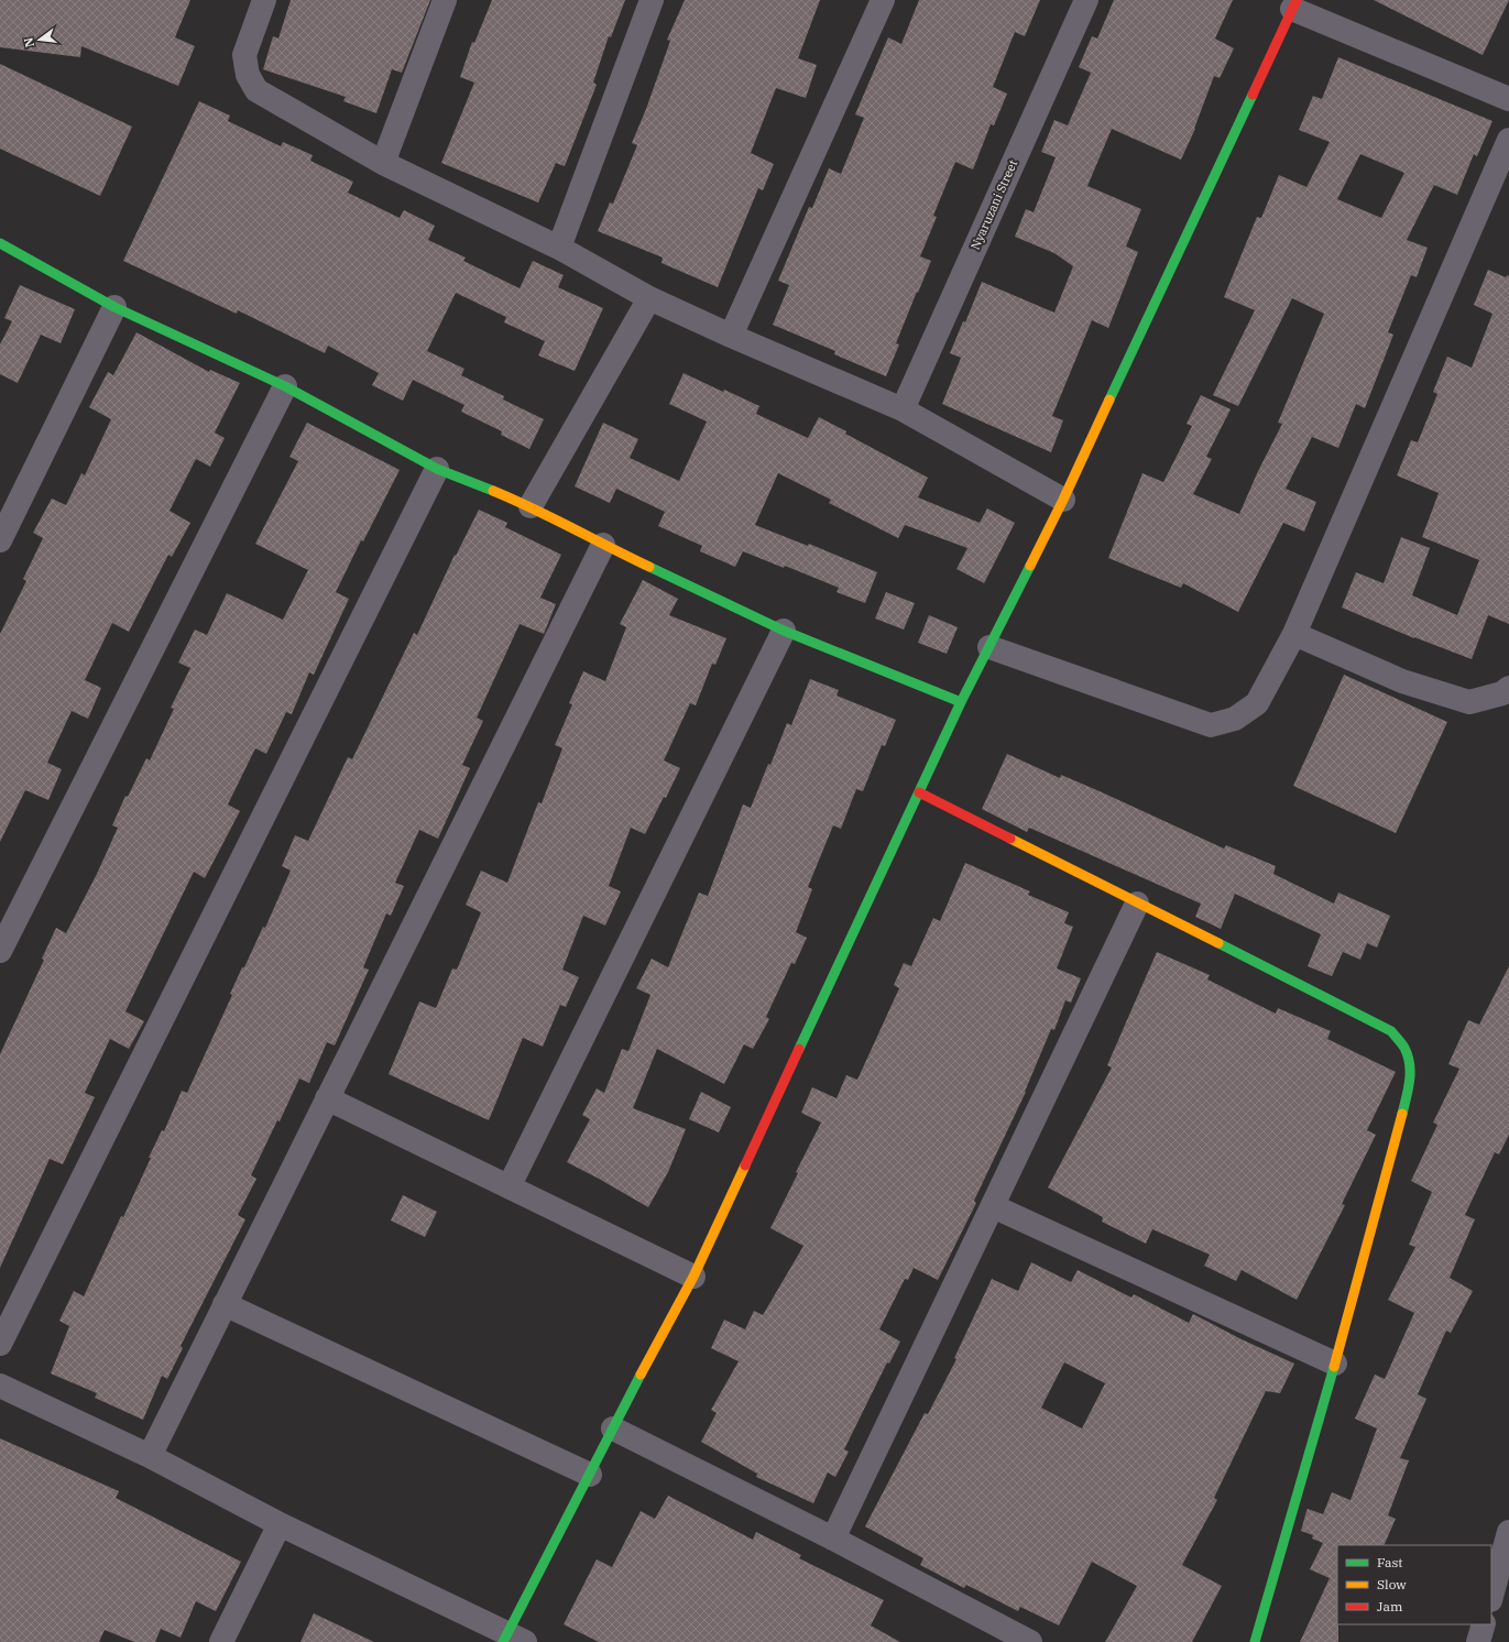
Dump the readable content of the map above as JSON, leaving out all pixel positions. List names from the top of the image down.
{
  "streets": {
    "street": ["Nyaruzani Street"]
  },
  "legend": ["Fast", "Slow", "Jam"],
  "north": "left"
}
